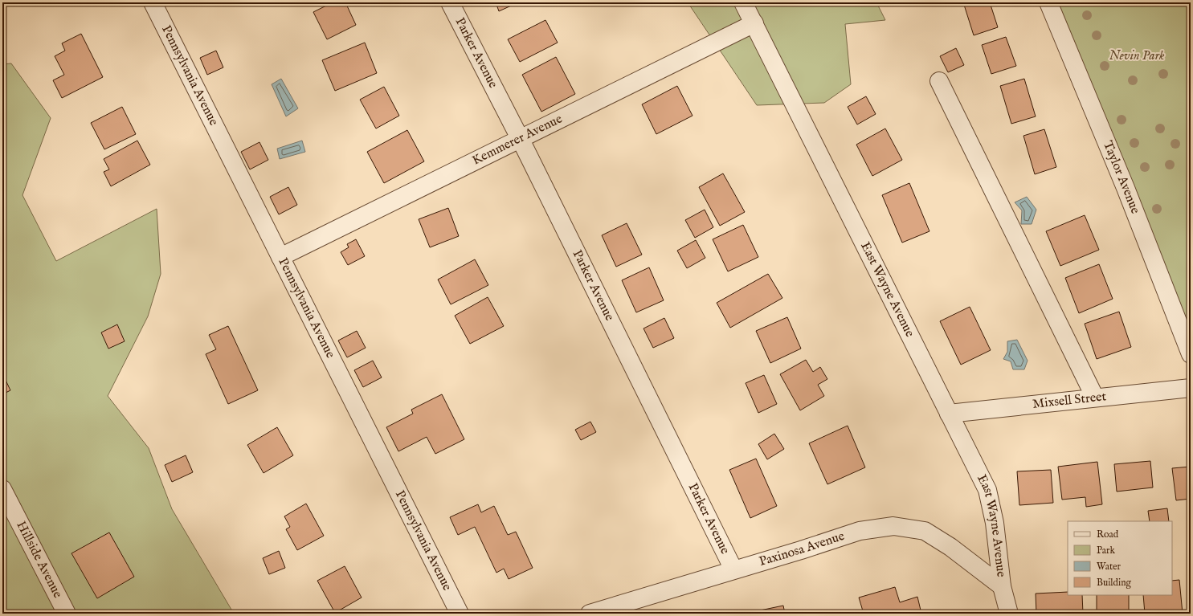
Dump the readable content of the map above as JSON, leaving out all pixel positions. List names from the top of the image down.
{
  "streets": {
    "street": [
      "Parker Avenue",
      "Pennsylvania Avenue",
      "Kemmerer Avenue",
      "Taylor Avenue",
      "East Wayne Avenue",
      "Mixsell Street",
      "Paxinosa Avenue",
      "Hillside Avenue"
    ]
  },
  "crossings": [
    ["Parker Avenue", "Kemmerer Avenue"],
    ["Parker Avenue", "Paxinosa Avenue"],
    ["Pennsylvania Avenue", "Kemmerer Avenue"],
    ["Kemmerer Avenue", "East Wayne Avenue"],
    ["East Wayne Avenue", "Mixsell Street"],
    ["East Wayne Avenue", "Paxinosa Avenue"]
  ],
  "parks": ["Nevin Park"],
  "legend": [
    "Road",
    "Park",
    "Water",
    "Building"
  ]
}
